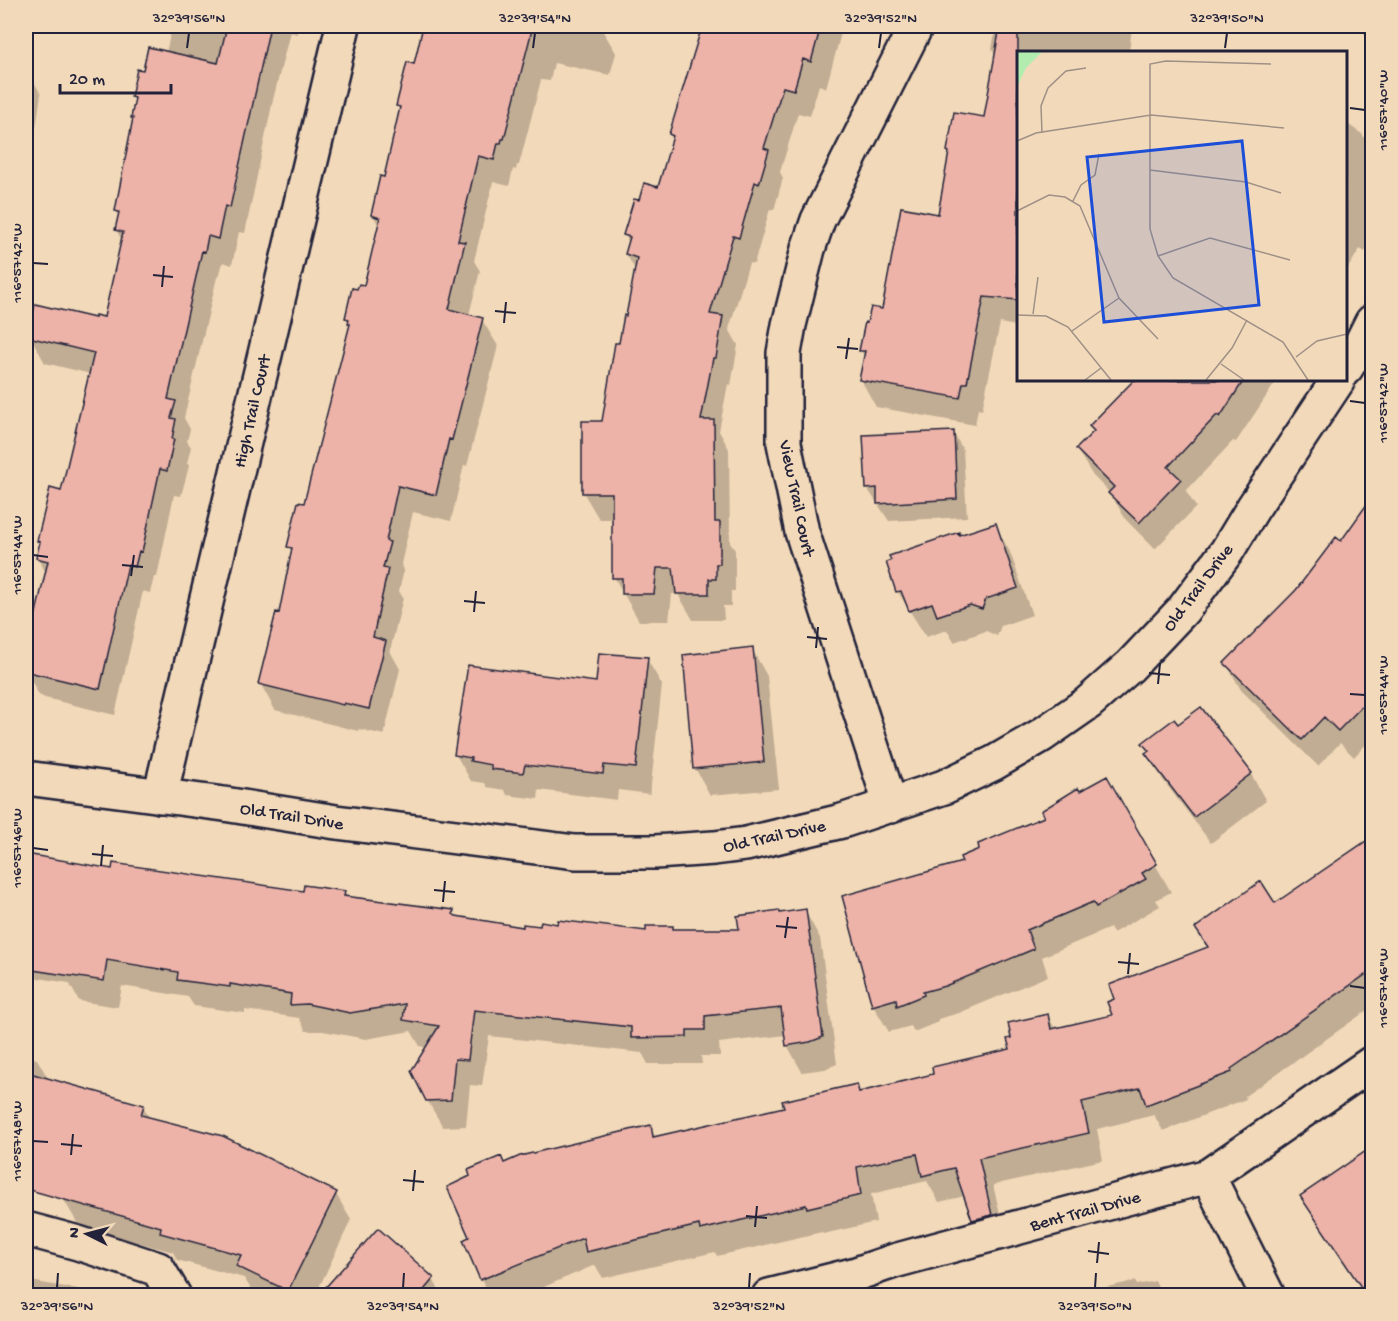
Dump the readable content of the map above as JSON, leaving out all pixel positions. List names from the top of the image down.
{
  "streets": {
    "street": [
      "High Trail Court",
      "View Trail Court",
      "Old Trail Drive",
      "Bent Trail Drive"
    ]
  },
  "crossings": [
    ["High Trail Court", "Old Trail Drive"],
    ["View Trail Court", "Old Trail Drive"]
  ],
  "scale_bar": "20 m",
  "north": "left",
  "coordinates": [
    "32°39'56\"N",
    "32°39'54\"N",
    "32°39'52\"N",
    "32°39'50\"N",
    "116°57'40\"W",
    "116°57'42\"W",
    "116°57'44\"W",
    "116°57'46\"W",
    "116°57'48\"W"
  ]
}
